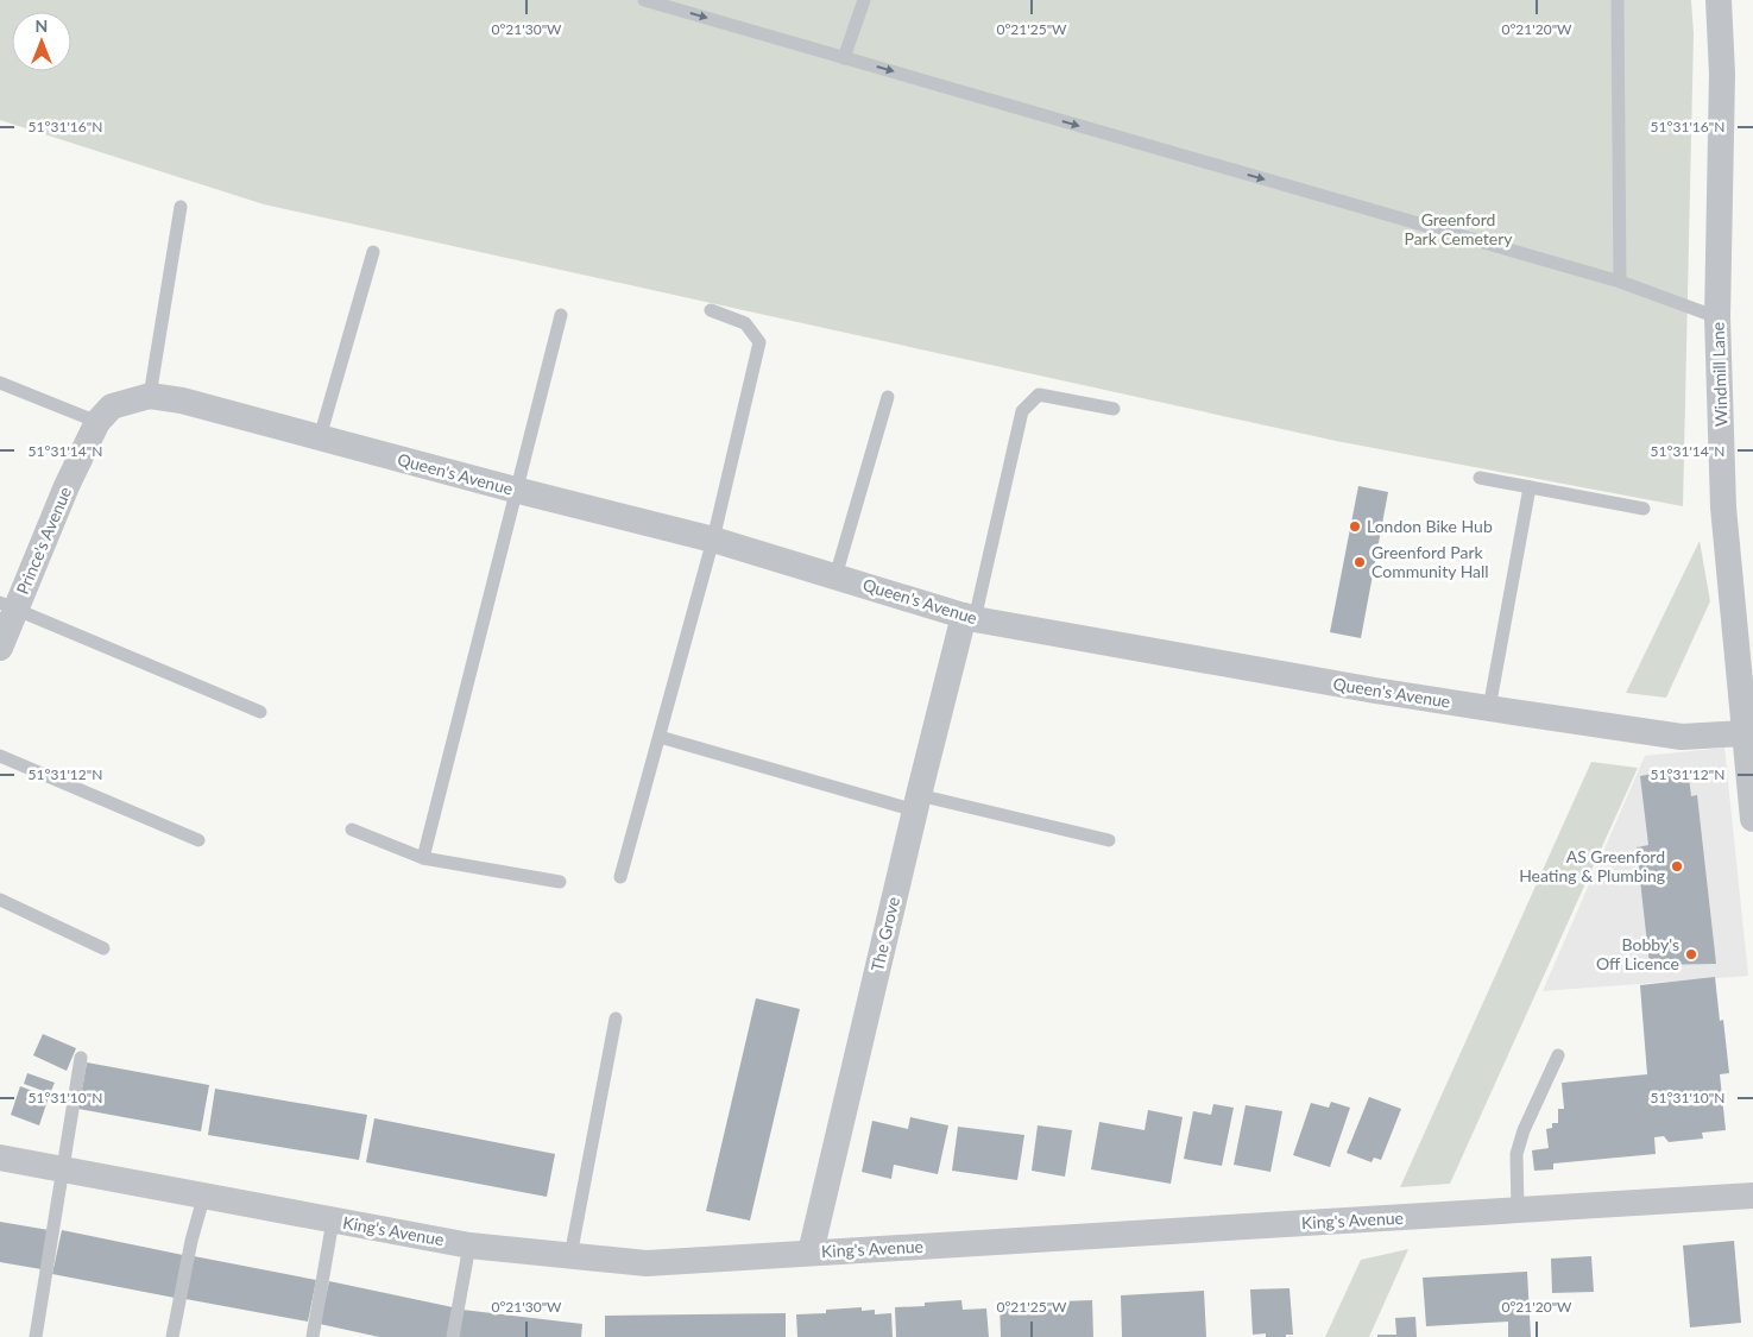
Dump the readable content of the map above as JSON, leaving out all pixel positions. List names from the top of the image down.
{
  "streets": {
    "street": [
      "Windmill Lane",
      "Queen's Avenue",
      "Prince's Avenue",
      "The Grove",
      "King's Avenue"
    ]
  },
  "crossings": [
    ["Windmill Lane", "Queen's Avenue"],
    ["Queen's Avenue", "Prince's Avenue"],
    ["Queen's Avenue", "The Grove"],
    ["The Grove", "King's Avenue"]
  ],
  "parks": ["Greenford Park Cemetery"],
  "places": [
    "London Bike Hub",
    "Greenford Park Community Hall",
    "AS Greenford Heating & Plumbing",
    "Bobby's Off Licence"
  ],
  "north": "top",
  "coordinates": [
    "0°21'30\"W",
    "0°21'25\"W",
    "0°21'20\"W",
    "51°31'16\"N",
    "51°31'14\"N",
    "51°31'12\"N",
    "51°31'10\"N"
  ]
}
